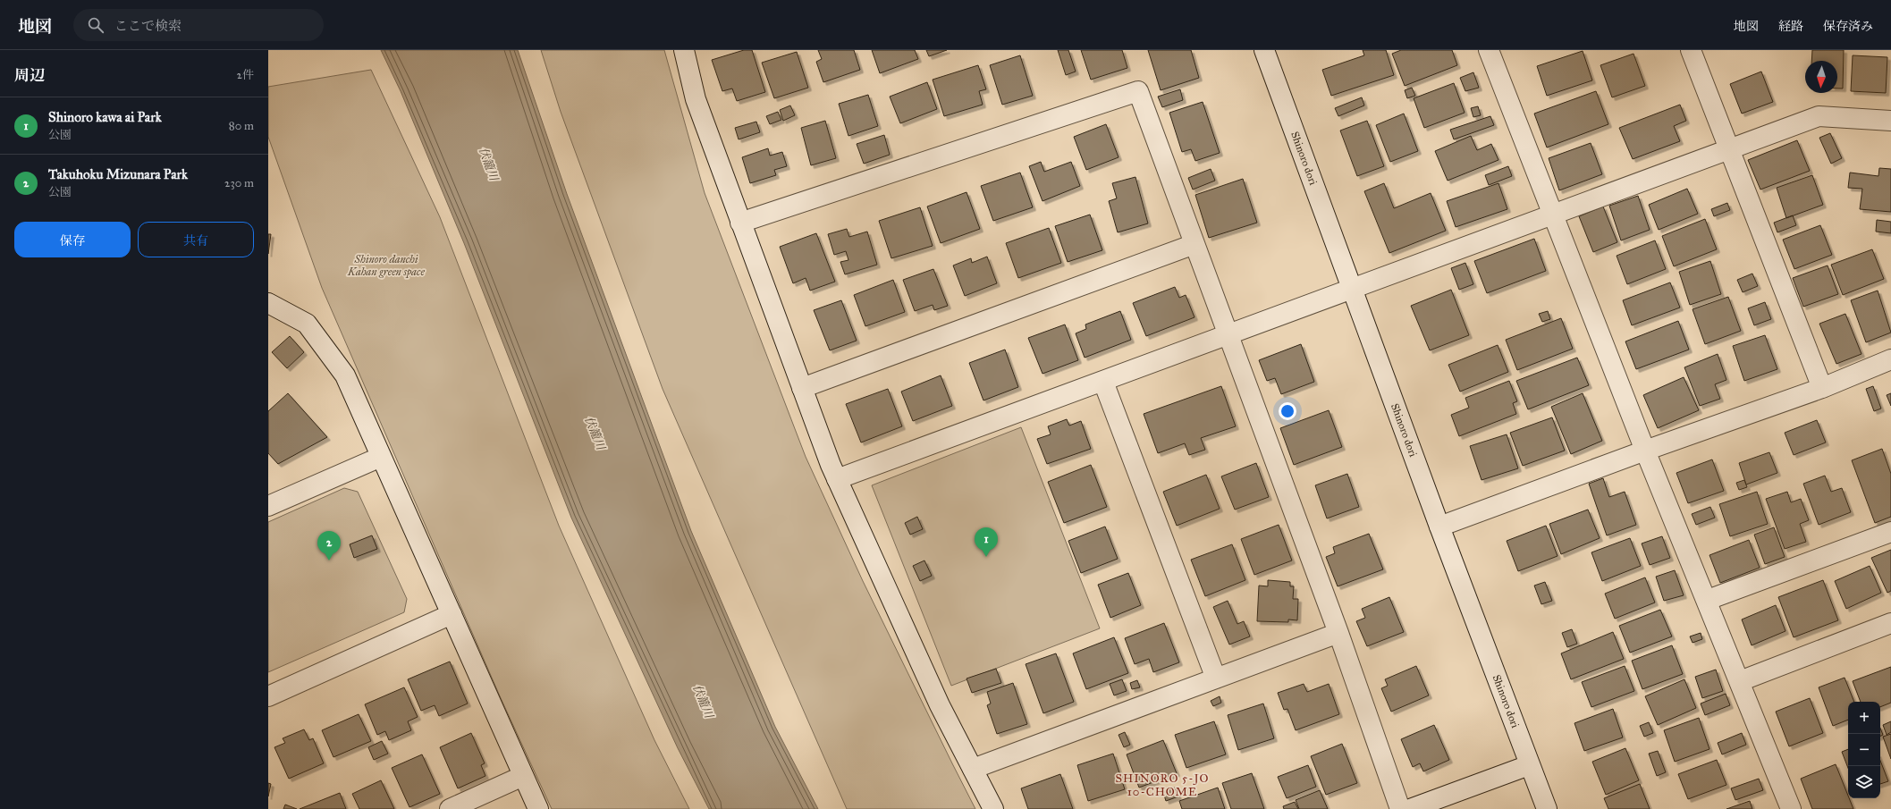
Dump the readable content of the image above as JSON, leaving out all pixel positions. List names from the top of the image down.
{
  "streets": {
    "street": ["Shinoro dori"]
  },
  "districts": ["SHINORO 5-JO 10-CHOME"],
  "water": ["伏籠川"],
  "parks": ["Shinoro danchi Kahan green space"],
  "north": "bottom",
  "page": {
    "header": "地図",
    "search": "ここで検索",
    "nav": ["地図", "経路", "保存済み"],
    "heading": ["周辺", "2件"],
    "list": [
      {
        "mark": "1",
        "name": "Shinoro kawa ai Park",
        "note": "公園",
        "value": "80 m"
      },
      {
        "mark": "2",
        "name": "Takuhoku Mizunara Park",
        "note": "公園",
        "value": "230 m"
      }
    ],
    "buttons": ["保存", "共有"],
    "pins": ["1", "2"],
    "map_buttons": ["+", "−"]
  }
}
